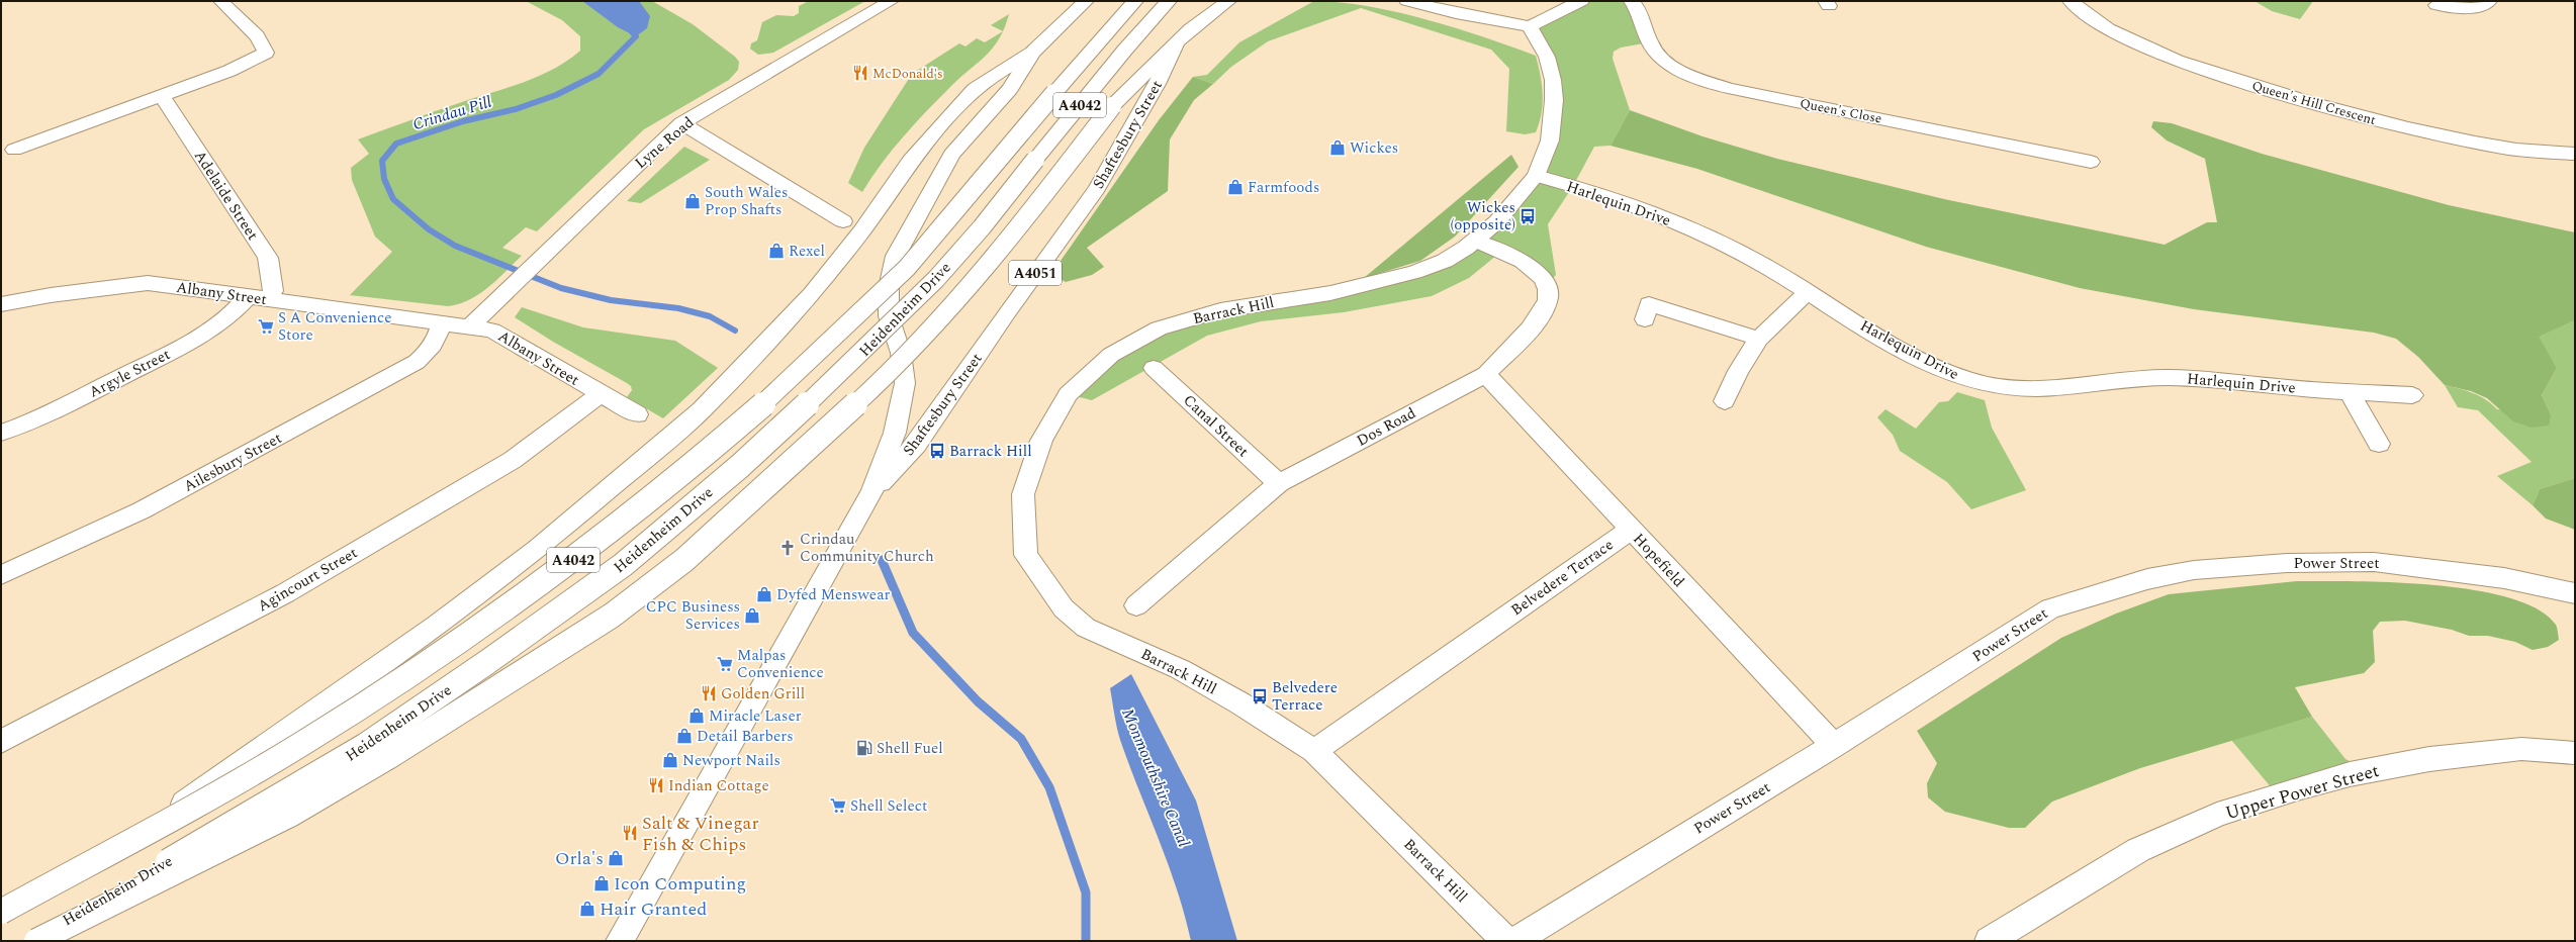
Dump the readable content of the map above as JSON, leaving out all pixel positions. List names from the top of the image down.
{
  "streets": {
    "street": [
      "Queen's Hill Crescent",
      "A4042",
      "Queen's Close",
      "Shaftesbury Street",
      "Lyne Road",
      "Adelaide Street",
      "Harlequin Drive",
      "A4051",
      "Albany Street",
      "Heidenheim Drive",
      "Barrack Hill",
      "Argyle Street",
      "Canal Street",
      "Dos Road",
      "Ailesbury Street",
      "Hopefield",
      "Power Street",
      "Belvedere Terrace",
      "Agincourt Street",
      "Upper Power Street"
    ]
  },
  "crossings": [
    ["A4042", "Shaftesbury Street"],
    ["A4042", "Heidenheim Drive"],
    ["Shaftesbury Street", "A4051"],
    ["Lyne Road", "Albany Street"],
    ["Adelaide Street", "Albany Street"],
    ["Harlequin Drive", "Barrack Hill"],
    ["Albany Street", "Argyle Street"],
    ["Albany Street", "Ailesbury Street"],
    ["Albany Street", "Agincourt Street"],
    ["Barrack Hill", "Dos Road"],
    ["Barrack Hill", "Belvedere Terrace"],
    ["Canal Street", "Dos Road"],
    ["Dos Road", "Hopefield"],
    ["Hopefield", "Power Street"],
    ["Hopefield", "Belvedere Terrace"]
  ],
  "water": ["Crindau Pill", "Monmouthshire Canal"],
  "places": {
    "restaurant": [
      "McDonald's",
      "Golden Grill",
      "Indian Cottage",
      "Salt & Vinegar Fish & Chips"
    ],
    "shop": [
      "Wickes",
      "Farmfoods",
      "South Wales Prop Shafts",
      "Rexel",
      "Dyfed Menswear",
      "CPC Business Services",
      "Miracle Laser",
      "Detail Barbers",
      "Newport Nails",
      "Orla's",
      "Icon Computing",
      "Hair Granted"
    ],
    "bus stop": ["Wickes (opposite)", "Barrack Hill", "Belvedere Terrace"],
    "supermarket": ["S A Convenience Store", "Malpas Convenience", "Shell Select"],
    "church": ["Crindau Community Church"],
    "fuel station": ["Shell Fuel"]
  }
}
